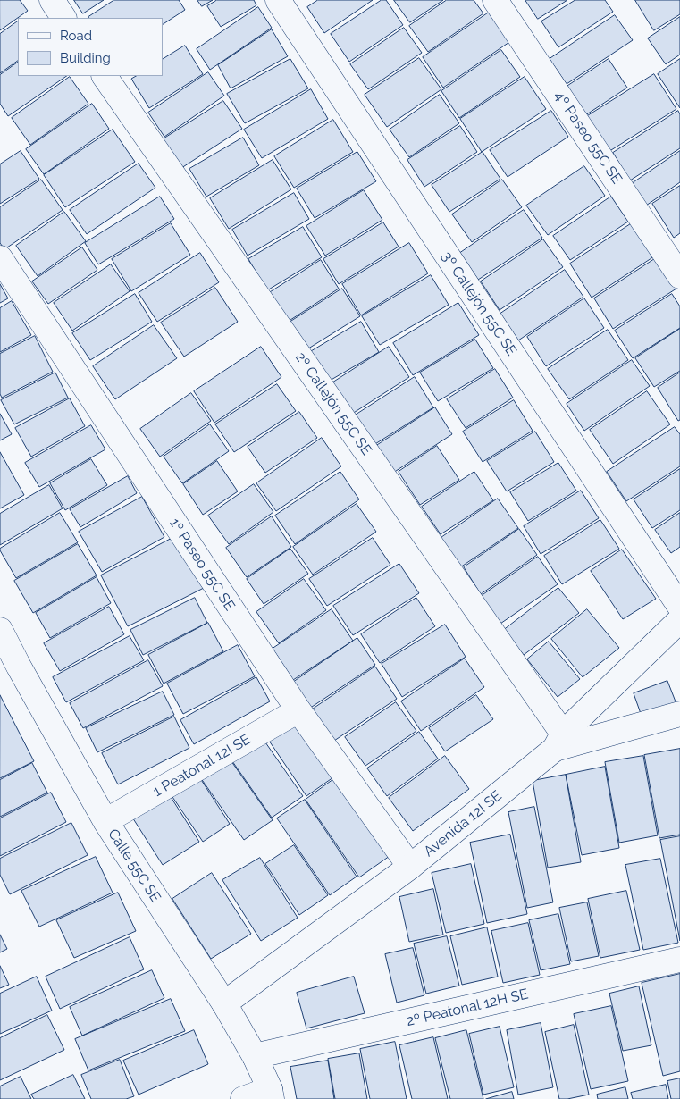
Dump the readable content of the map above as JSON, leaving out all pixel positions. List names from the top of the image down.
{
  "streets": {
    "street": [
      "4º Paseo 55C SE",
      "3º Callejón 55C SE",
      "2º Callejón 55C SE",
      "1º Paseo 55C SE",
      "1 Peatonal 12I SE",
      "Avenida 12I SE",
      "Calle 55C SE",
      "2º Peatonal 12H SE"
    ]
  },
  "crossings": [
    ["2º Callejón 55C SE", "Avenida 12I SE"],
    ["1º Paseo 55C SE", "1 Peatonal 12I SE"],
    ["1º Paseo 55C SE", "Avenida 12I SE"],
    ["1 Peatonal 12I SE", "Calle 55C SE"],
    ["Avenida 12I SE", "Calle 55C SE"],
    ["Calle 55C SE", "2º Peatonal 12H SE"]
  ],
  "legend": ["Road", "Building"]
}
